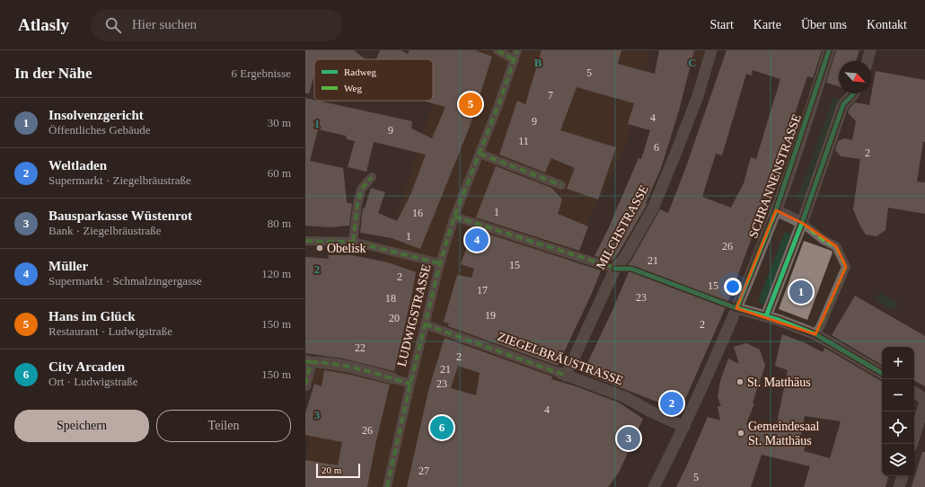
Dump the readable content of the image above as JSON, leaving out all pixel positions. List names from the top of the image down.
{
  "streets": {
    "street": [
      "SCHRANNENSTRASSE",
      "MILCHSTRASSE",
      "LUDWIGSTRASSE",
      "ZIEGELBRÄUSTRASSE"
    ]
  },
  "crossings": [
    ["SCHRANNENSTRASSE", "ZIEGELBRÄUSTRASSE"],
    ["MILCHSTRASSE", "ZIEGELBRÄUSTRASSE"],
    ["LUDWIGSTRASSE", "ZIEGELBRÄUSTRASSE"]
  ],
  "places": ["Obelisk", "St. Matthäus", "Gemeindesaal St. Matthäus"],
  "house_numbers": [
    "5",
    "7",
    "4",
    "9",
    "9",
    "11",
    "6",
    "2",
    "1",
    "16",
    "1",
    "26",
    "21",
    "15",
    "2",
    "15",
    "17",
    "23",
    "18",
    "19",
    "20",
    "2",
    "22",
    "2",
    "21",
    "23",
    "4",
    "26",
    "27",
    "5"
  ],
  "legend": ["Radweg", "Weg"],
  "scale_bar": "20 m",
  "north": "bottom right",
  "page": {
    "header": "Atlasly",
    "search": "Hier suchen",
    "nav": [
      "Start",
      "Karte",
      "Über uns",
      "Kontakt"
    ],
    "heading": ["In der Nähe", "6 Ergebnisse"],
    "pins": [
      "5",
      "4",
      "1",
      "2",
      "6",
      "3"
    ],
    "list": [
      {
        "mark": "1",
        "name": "Insolvenzgericht",
        "note": "Öffentliches Gebäude",
        "value": "30 m"
      },
      {
        "mark": "2",
        "name": "Weltladen",
        "note": "Supermarkt · Ziegelbräustraße",
        "value": "60 m"
      },
      {
        "mark": "3",
        "name": "Bausparkasse Wüstenrot",
        "note": "Bank · Ziegelbräustraße",
        "value": "80 m"
      },
      {
        "mark": "4",
        "name": "Müller",
        "note": "Supermarkt · Schmalzingergasse",
        "value": "120 m"
      },
      {
        "mark": "5",
        "name": "Hans im Glück",
        "note": "Restaurant · Ludwigstraße",
        "value": "150 m"
      },
      {
        "mark": "6",
        "name": "City Arcaden",
        "note": "Ort · Ludwigstraße",
        "value": "150 m"
      }
    ],
    "map_buttons": ["+", "−"],
    "buttons": ["Speichern", "Teilen"],
    "scale": "20 m"
  },
  "grid": {
    "columns": ["B", "C"],
    "rows": ["1", "2", "3"]
  }
}
